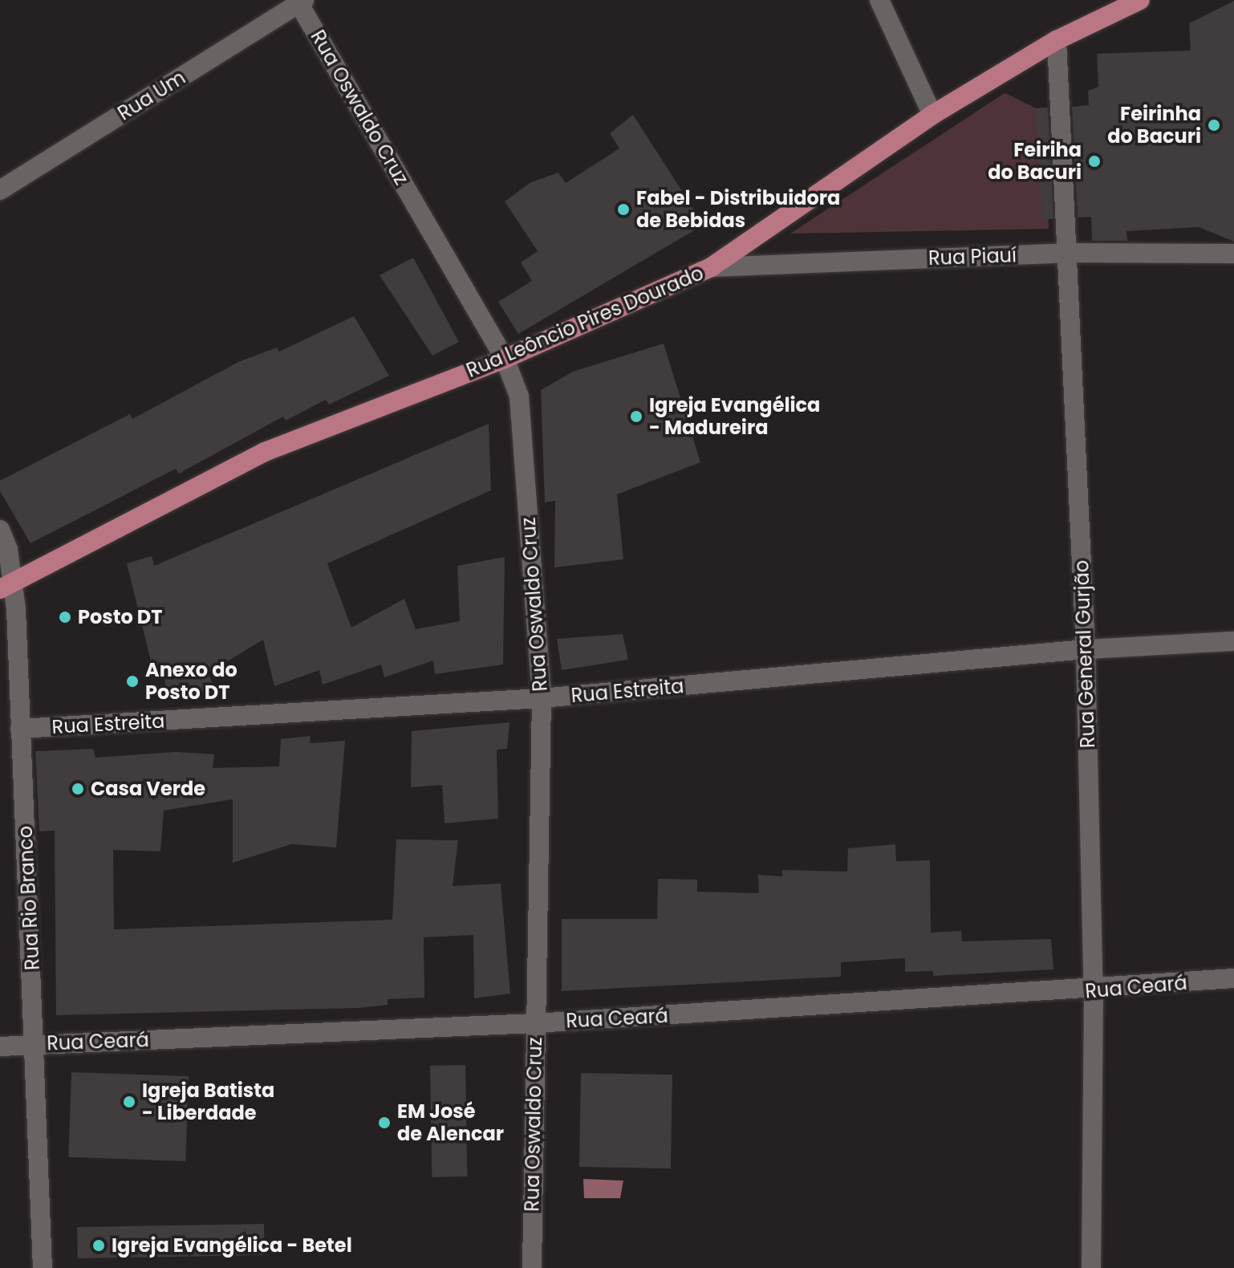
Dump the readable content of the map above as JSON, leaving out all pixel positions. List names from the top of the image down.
{
  "streets": {
    "main road": ["Rua Leôncio Pires Dourado"],
    "street": [
      "Rua Um",
      "Rua Oswaldo Cruz",
      "Rua Piauí",
      "Rua General Gurjão",
      "Rua Estreita",
      "Rua Rio Branco",
      "Rua Ceará"
    ]
  },
  "crossings": [
    ["Rua Um", "Rua Oswaldo Cruz"],
    ["Rua Oswaldo Cruz", "Rua Leôncio Pires Dourado"],
    ["Rua Oswaldo Cruz", "Rua Estreita"],
    ["Rua Oswaldo Cruz", "Rua Ceará"],
    ["Rua Piauí", "Rua Leôncio Pires Dourado"],
    ["Rua Piauí", "Rua General Gurjão"],
    ["Rua Leôncio Pires Dourado", "Rua General Gurjão"],
    ["Rua Leôncio Pires Dourado", "Rua Rio Branco"],
    ["Rua General Gurjão", "Rua Estreita"],
    ["Rua General Gurjão", "Rua Ceará"],
    ["Rua Estreita", "Rua Rio Branco"],
    ["Rua Rio Branco", "Rua Ceará"]
  ],
  "places": [
    "Feirinha do Bacuri",
    "Feiriha do Bacuri",
    "Fabel - Distribuidora de Bebidas",
    "Igreja Evangélica - Madureira",
    "Posto DT",
    "Anexo do Posto DT",
    "Casa Verde",
    "Igreja Batista - Liberdade",
    "EM José de Alencar",
    "Igreja Evangélica - Betel"
  ]
}
